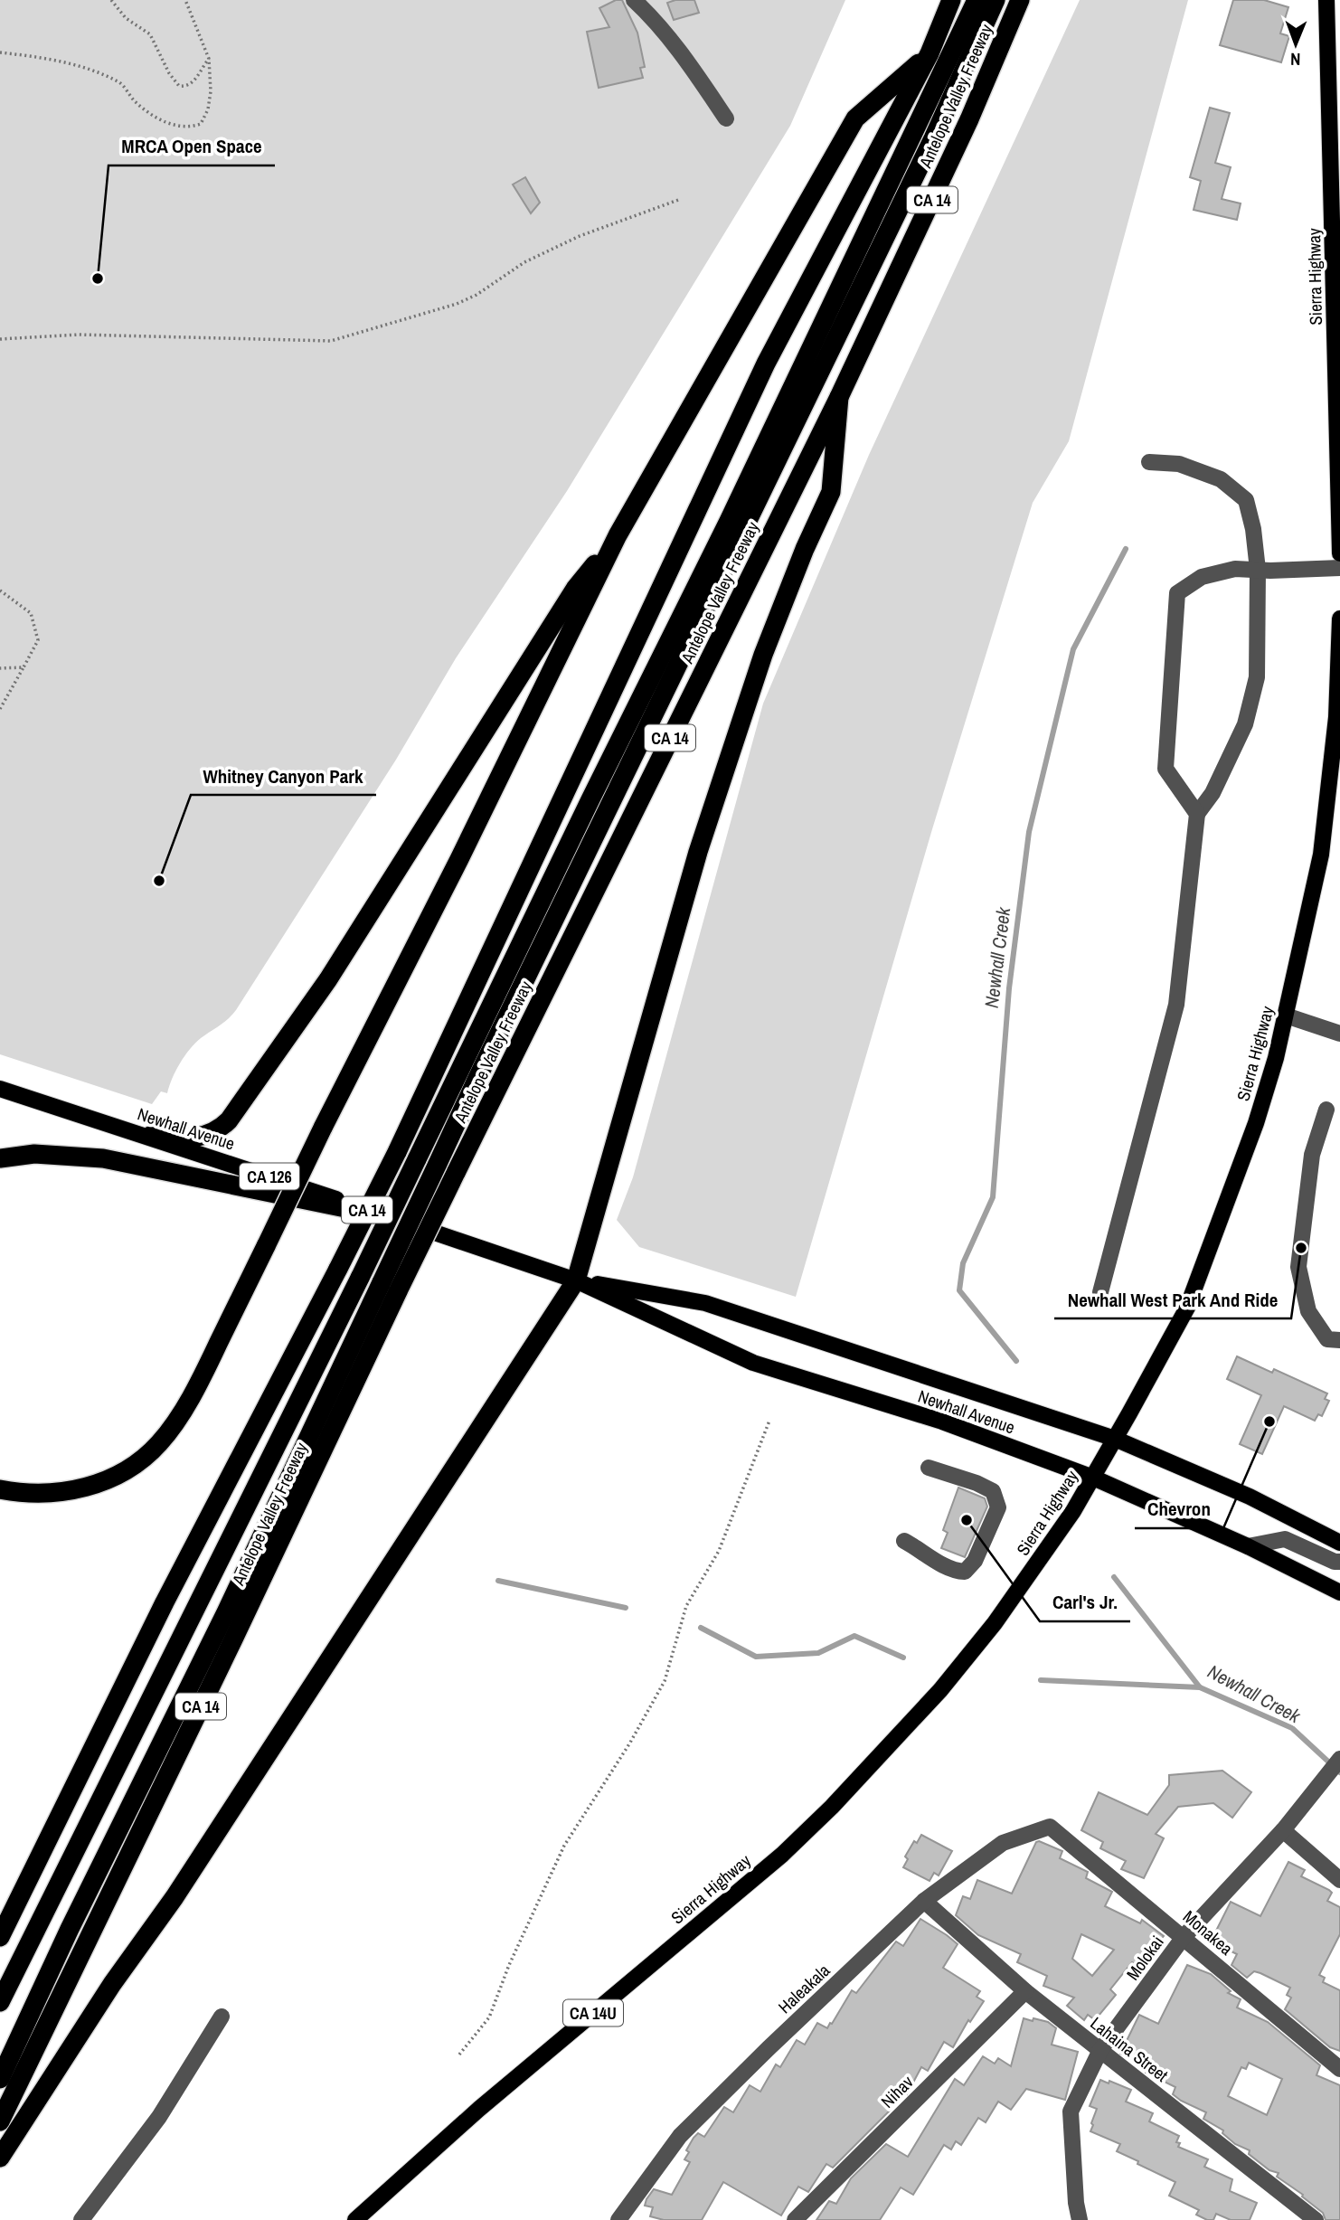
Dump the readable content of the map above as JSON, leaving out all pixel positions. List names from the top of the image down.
{
  "streets": {
    "highway": ["Antelope Valley Freeway", "CA 14"],
    "main road": [
      "Sierra Highway",
      "Newhall Avenue",
      "CA 126",
      "CA 14U"
    ],
    "street": [
      "Monakea",
      "Molokai",
      "Haleakala",
      "Lahaina Street",
      "Nihav"
    ]
  },
  "crossings": [
    ["Sierra Highway", "Newhall Avenue"],
    ["Monakea", "Molokai"],
    ["Monakea", "Haleakala"],
    ["Molokai", "Lahaina Street"],
    ["Haleakala", "Lahaina Street"],
    ["Lahaina Street", "Nihav"]
  ],
  "water": ["Newhall Creek"],
  "places": [
    "MRCA Open Space",
    "Whitney Canyon Park",
    "Newhall West Park And Ride",
    "Chevron",
    "Carl's Jr."
  ],
  "north": "bottom"
}
